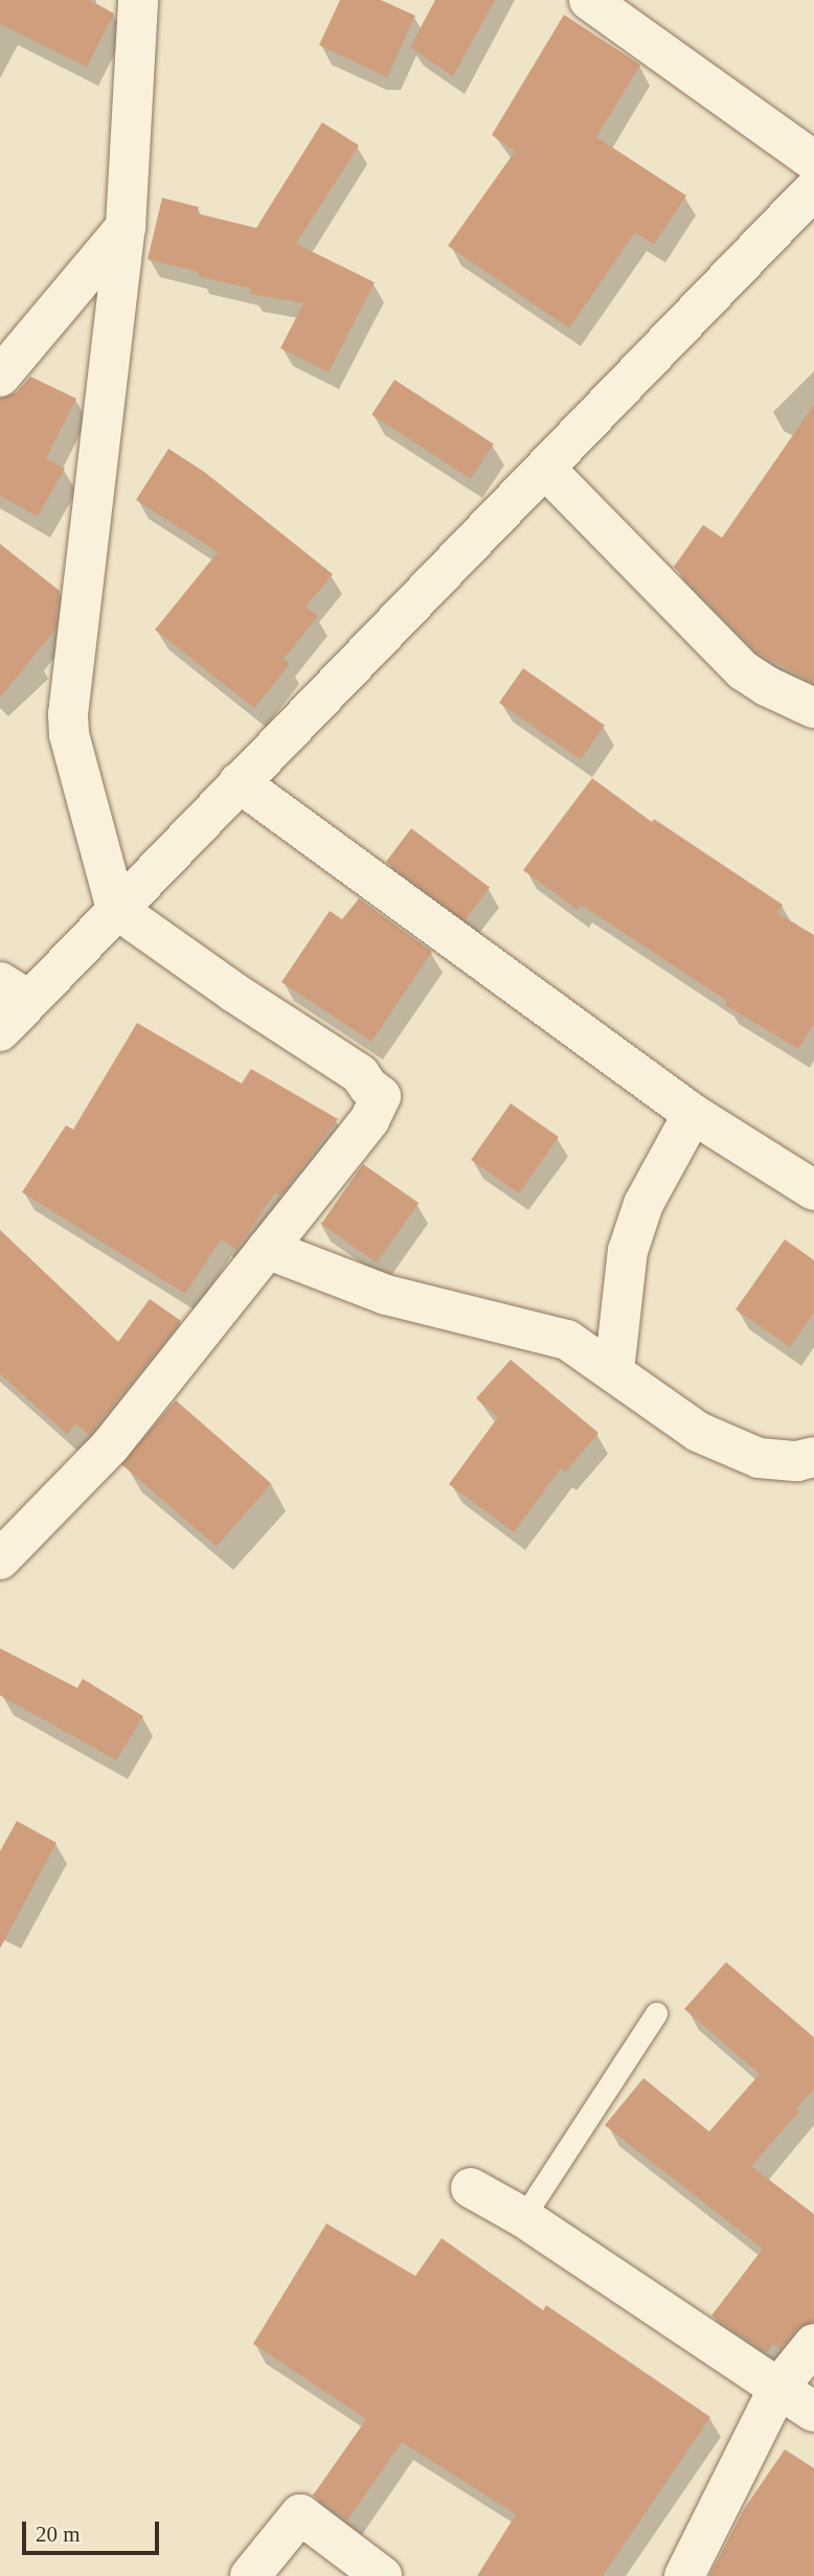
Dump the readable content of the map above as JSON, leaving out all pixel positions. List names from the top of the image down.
{
  "scale_bar": "20 m"
}
